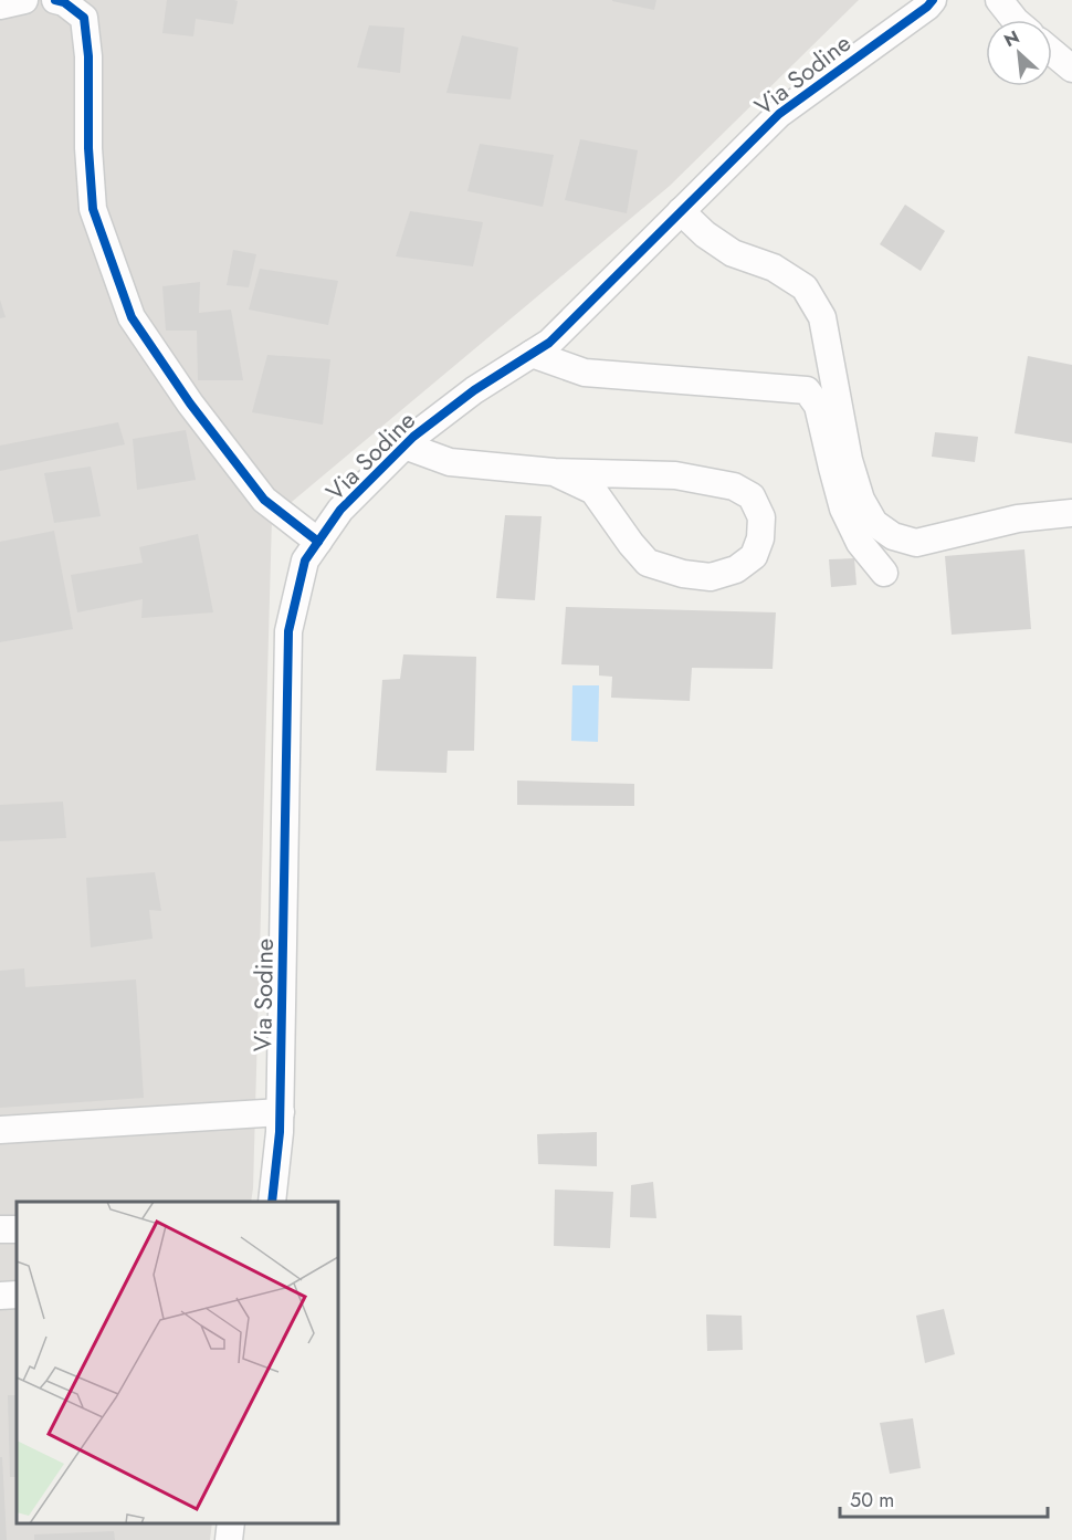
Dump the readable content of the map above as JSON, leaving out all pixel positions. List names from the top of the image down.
{
  "streets": {
    "street": ["Via Sodine"]
  },
  "scale_bar": "50 m",
  "north": "top left"
}
